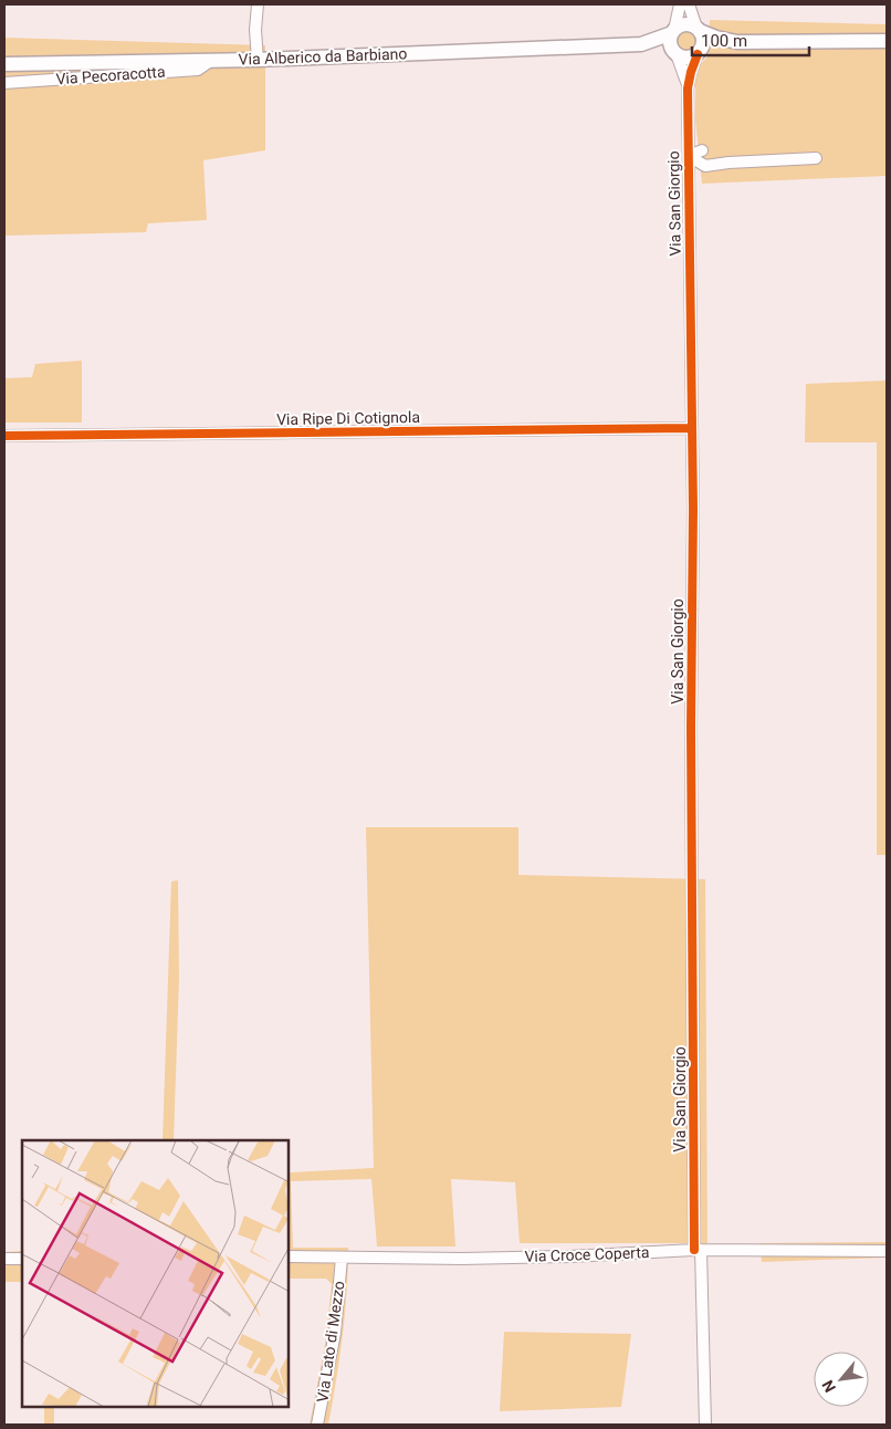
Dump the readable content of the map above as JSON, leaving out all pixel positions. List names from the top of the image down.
{
  "streets": {
    "main road": ["Via Alberico da Barbiano"],
    "street": [
      "Via Pecoracotta",
      "Via San Giorgio",
      "Via Ripe Di Cotignola",
      "Via Croce Coperta",
      "Via Lato di Mezzo"
    ]
  },
  "crossings": [
    ["Via Alberico da Barbiano", "Via Pecoracotta"],
    ["Via Alberico da Barbiano", "Via San Giorgio"],
    ["Via San Giorgio", "Via Ripe Di Cotignola"],
    ["Via San Giorgio", "Via Croce Coperta"],
    ["Via Croce Coperta", "Via Lato di Mezzo"]
  ],
  "scale_bar": "100 m",
  "north": "bottom left"
}
